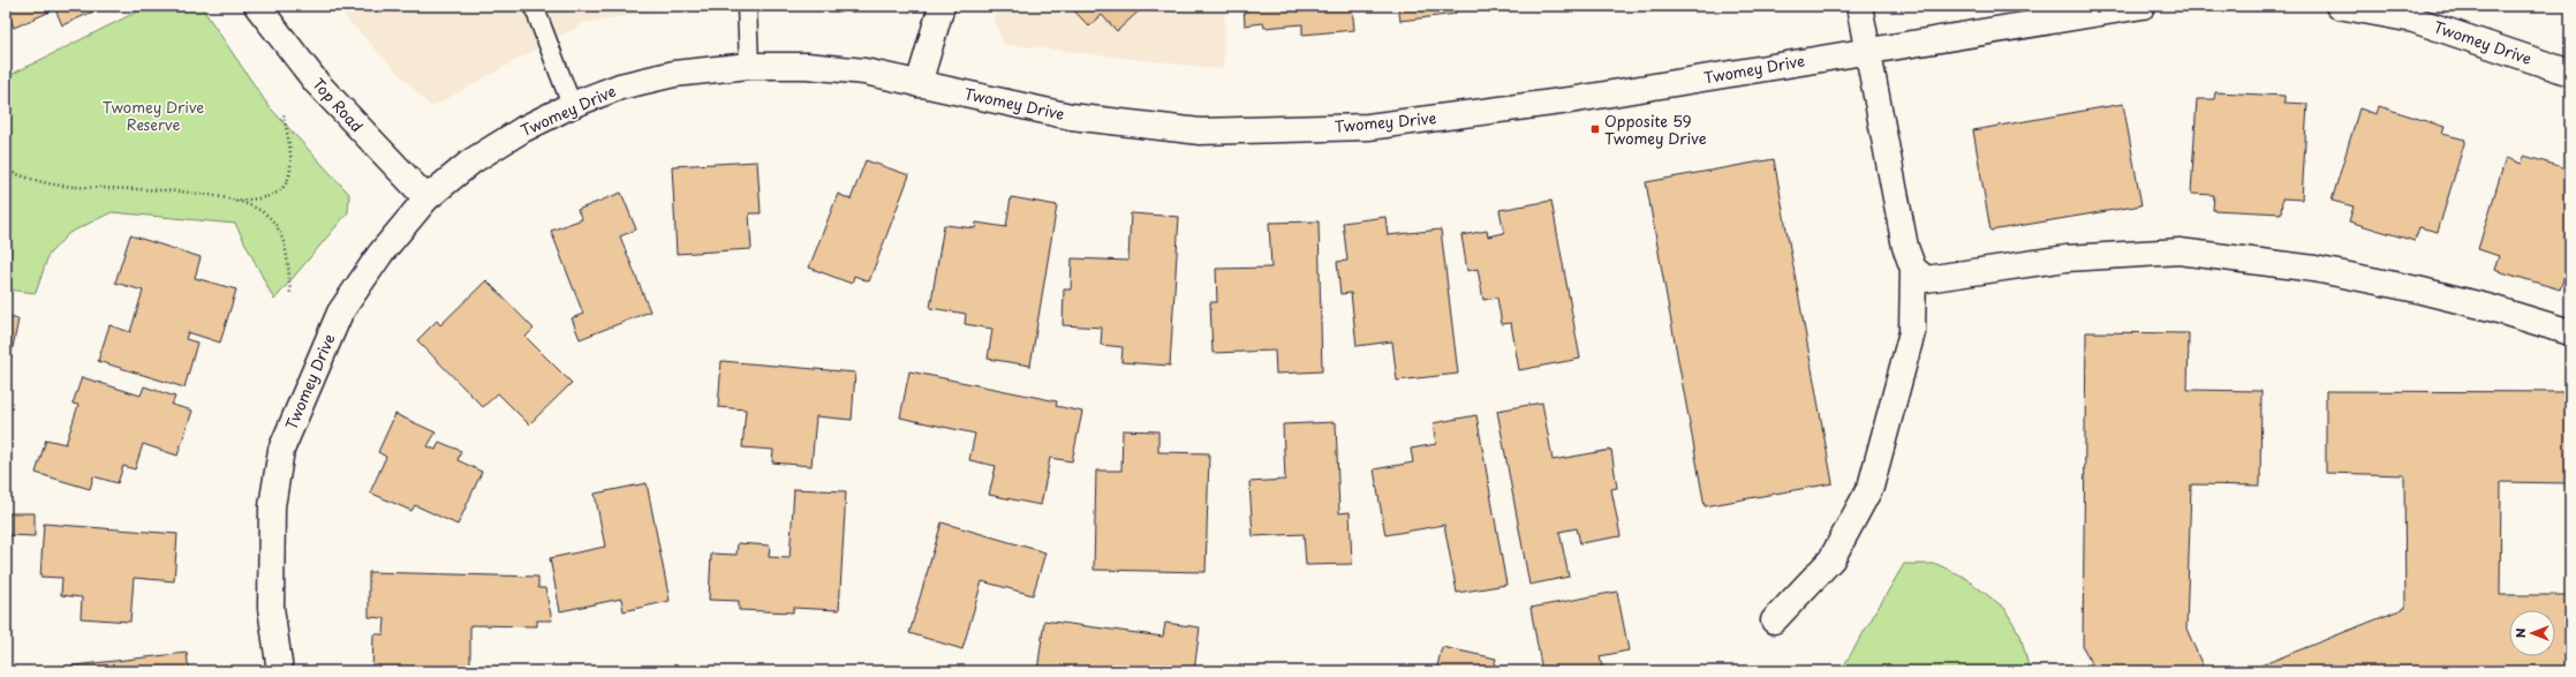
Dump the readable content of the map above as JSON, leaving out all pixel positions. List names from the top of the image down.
{
  "streets": {
    "street": ["Twomey Drive", "Top Road"]
  },
  "crossings": [
    ["Twomey Drive", "Top Road"]
  ],
  "parks": ["Twomey Drive Reserve"],
  "places": {
    "transit": ["Opposite 59 Twomey Drive"]
  },
  "north": "left"
}
